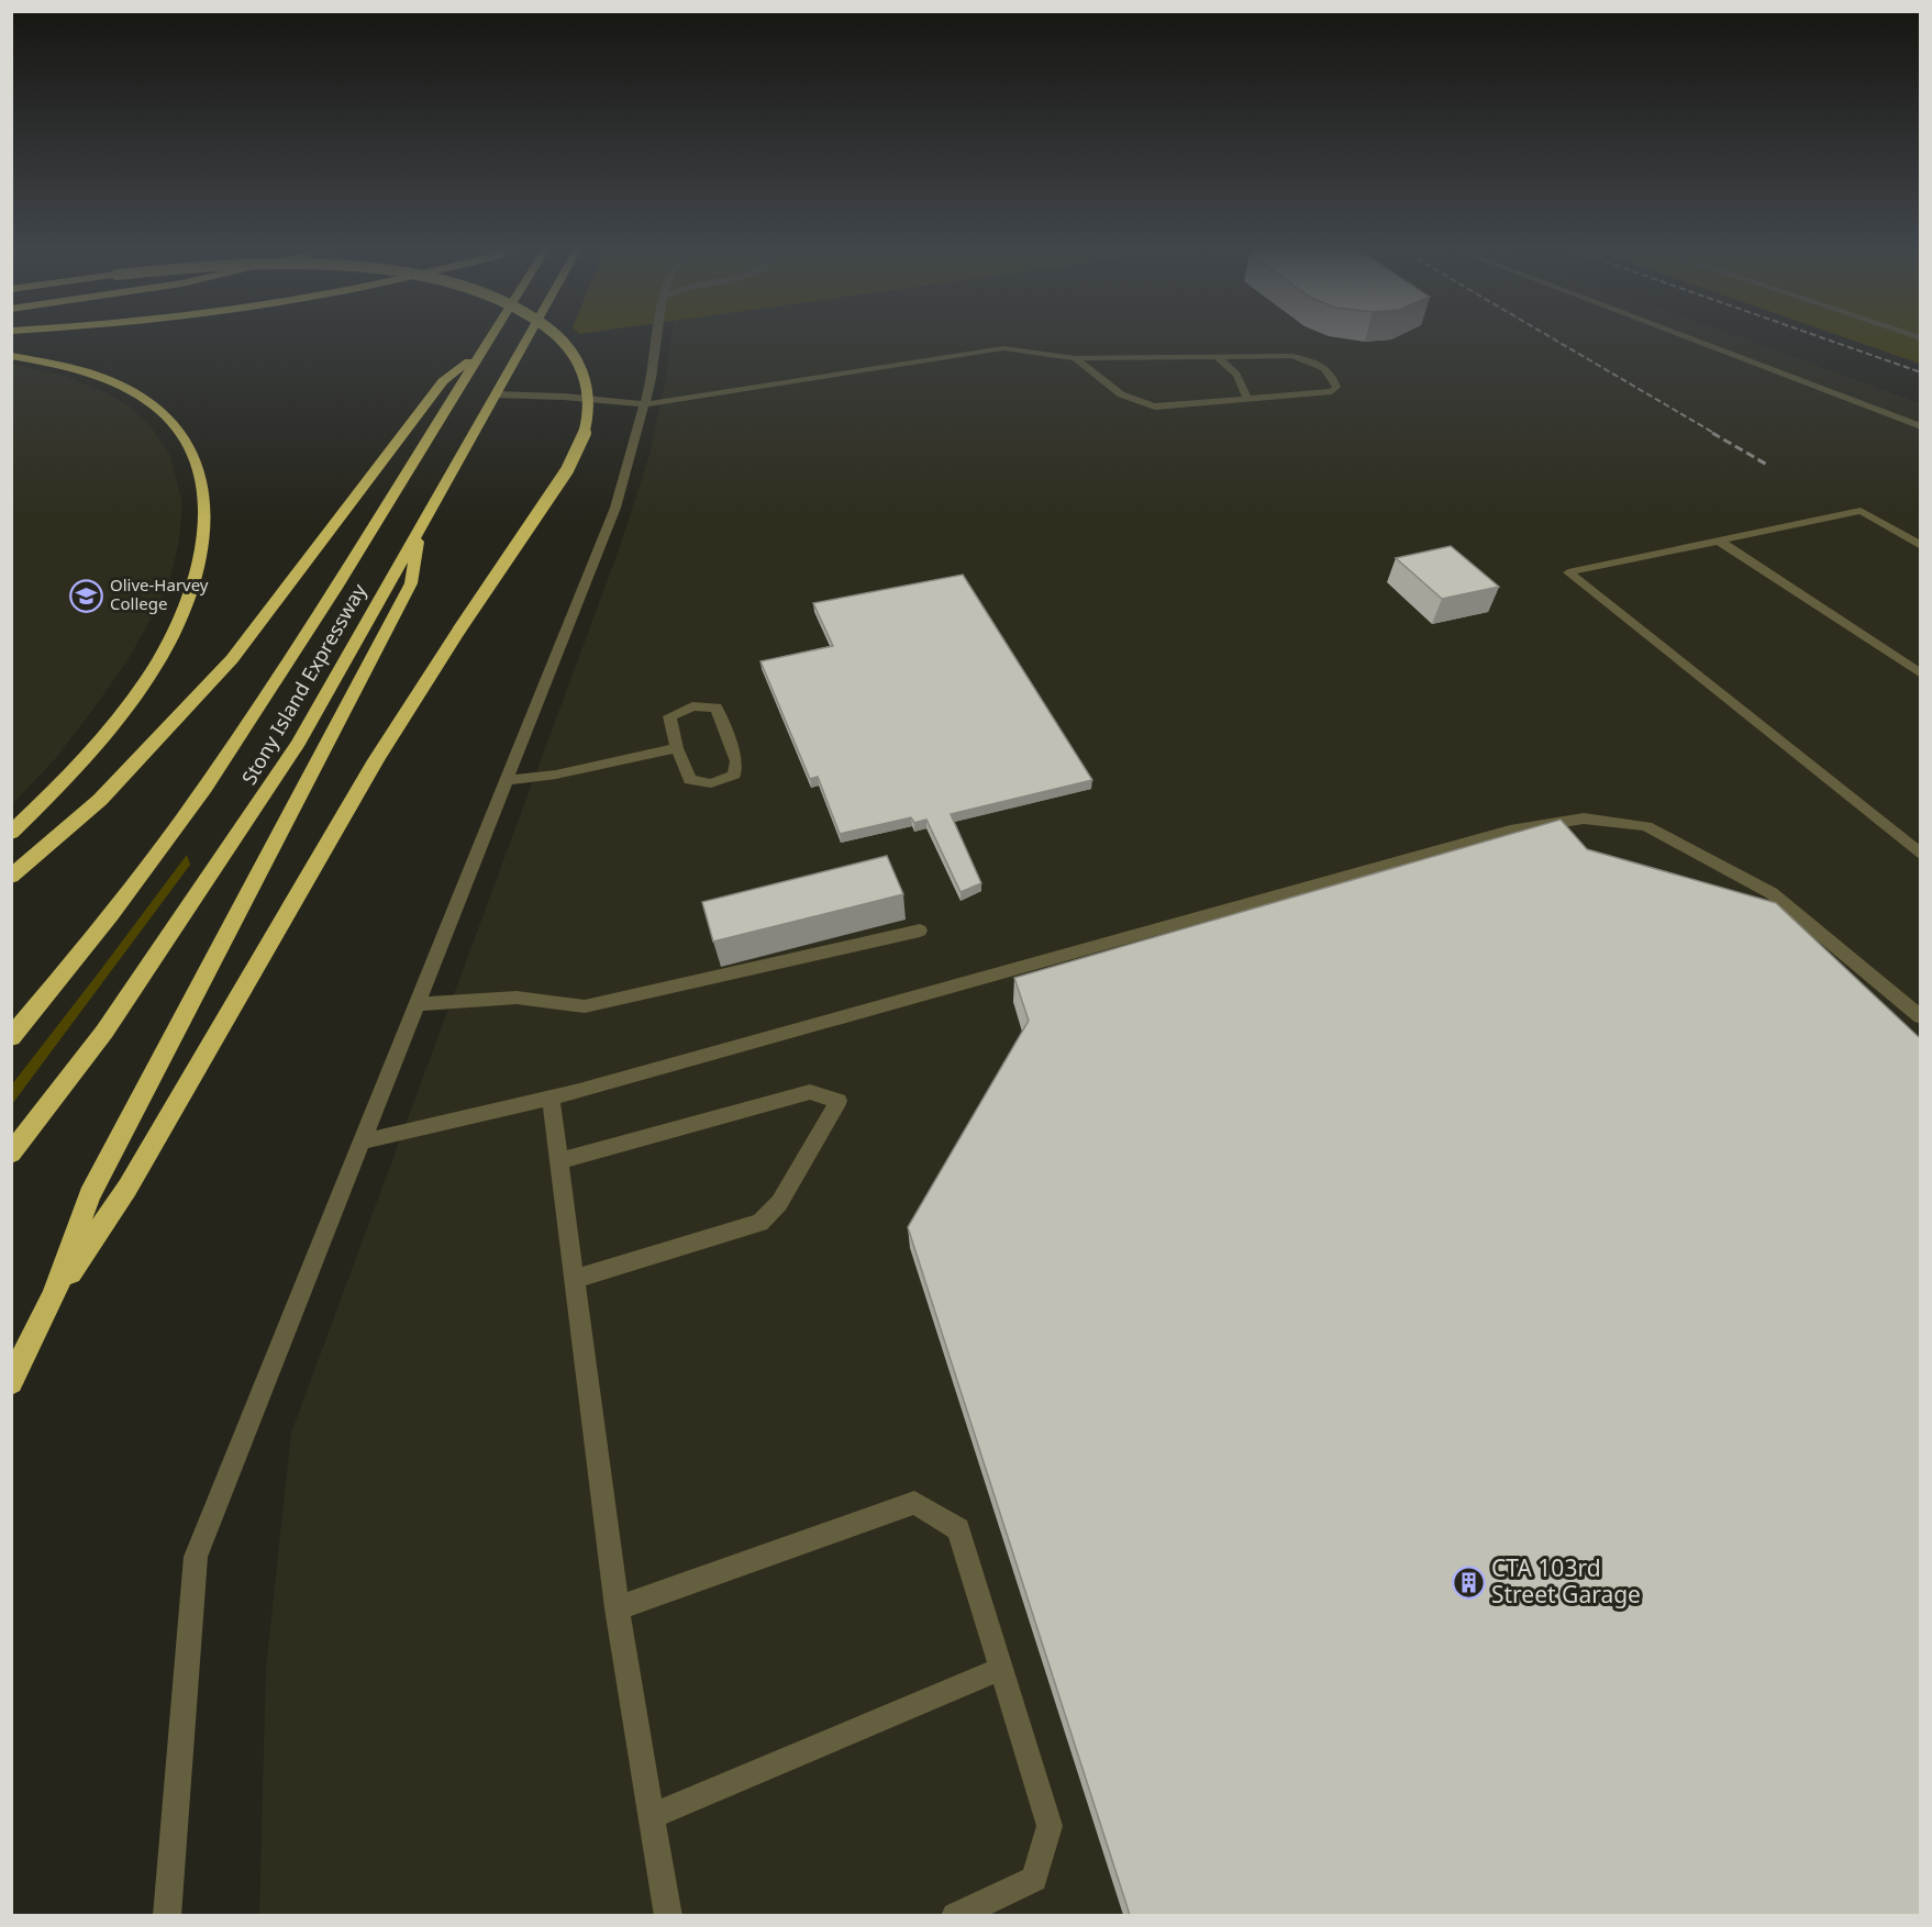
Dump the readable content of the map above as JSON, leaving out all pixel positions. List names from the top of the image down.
{
  "streets": {
    "highway": ["Stony Island Expressway"]
  },
  "places": {
    "school or university": ["Olive-Harvey College"],
    "building": ["CTA 103rd Street Garage"]
  }
}
